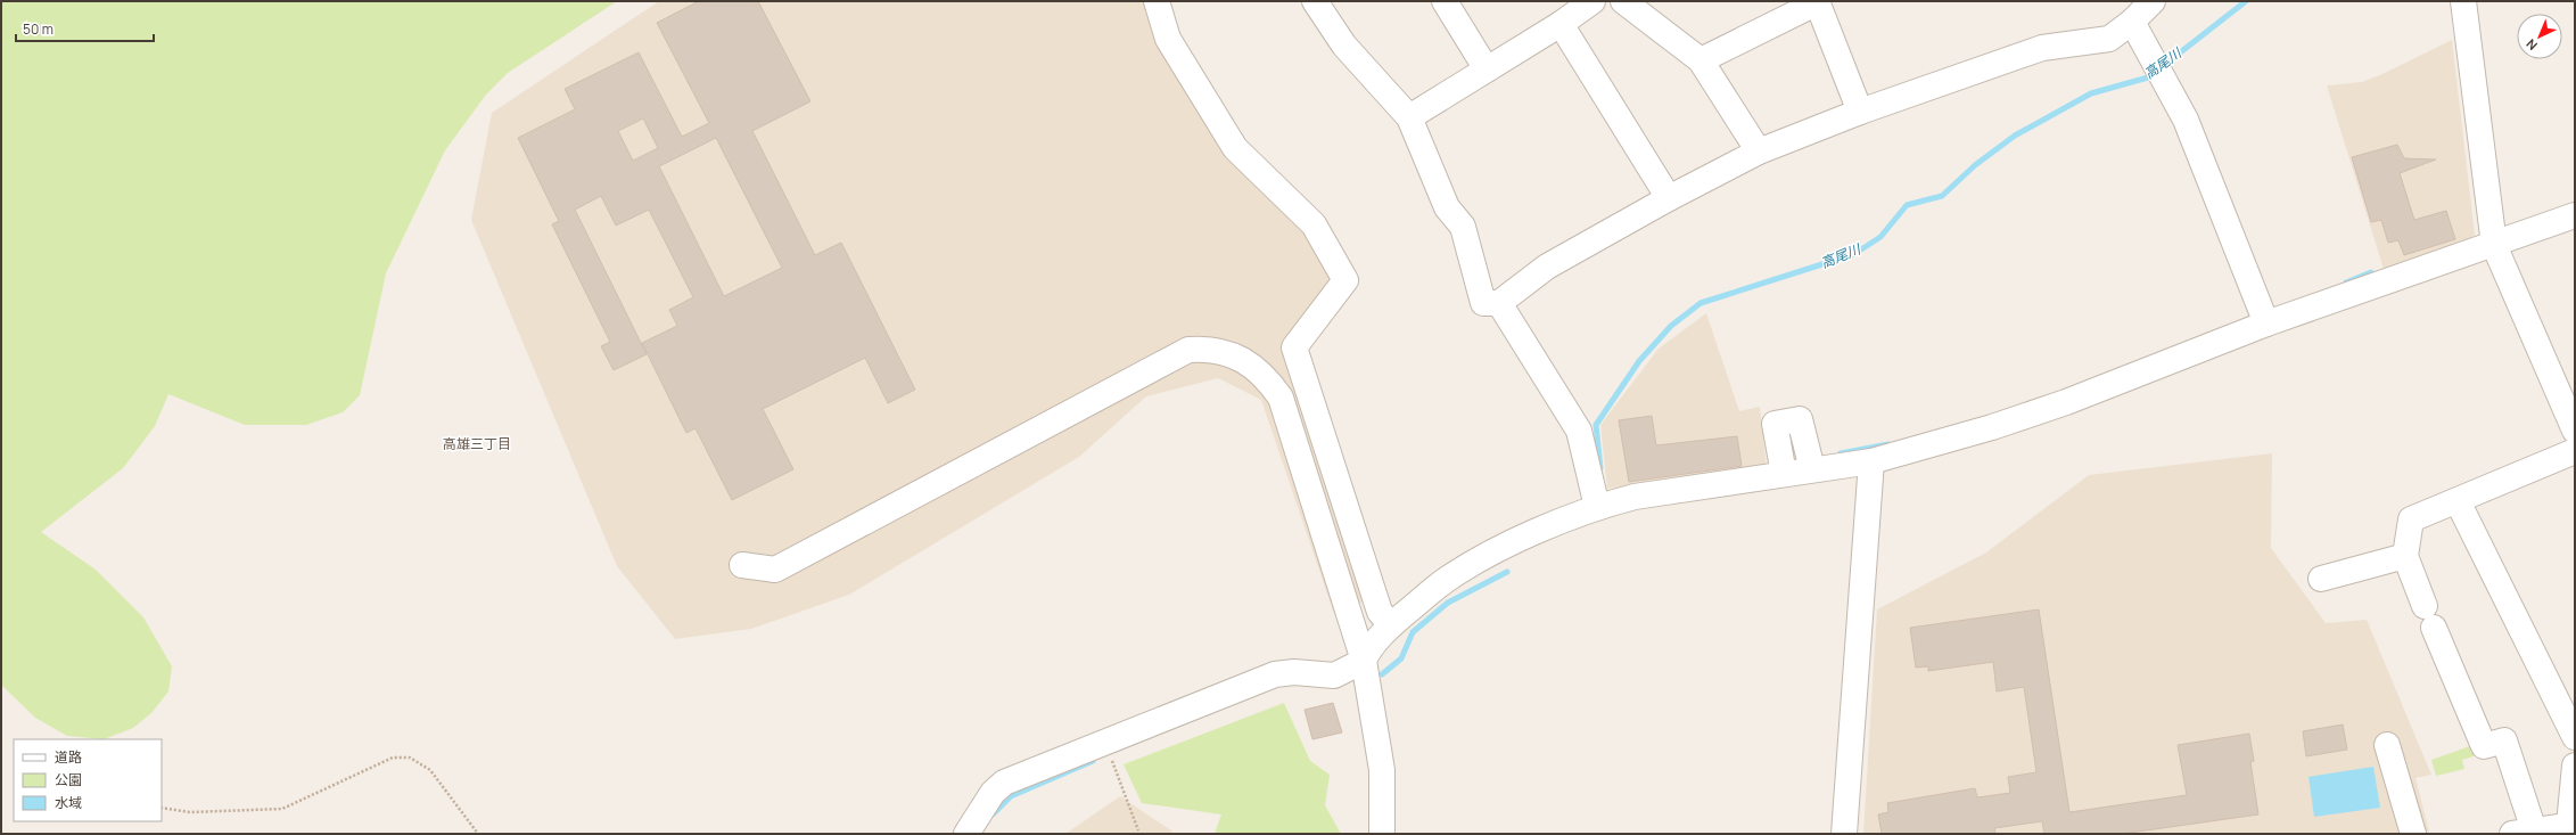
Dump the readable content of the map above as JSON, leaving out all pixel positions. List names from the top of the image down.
{
  "districts": ["高雄三丁目"],
  "water": ["高尾川"],
  "legend": ["道路", "公園", "水域"],
  "scale_bar": "50 m",
  "north": "bottom left"
}
